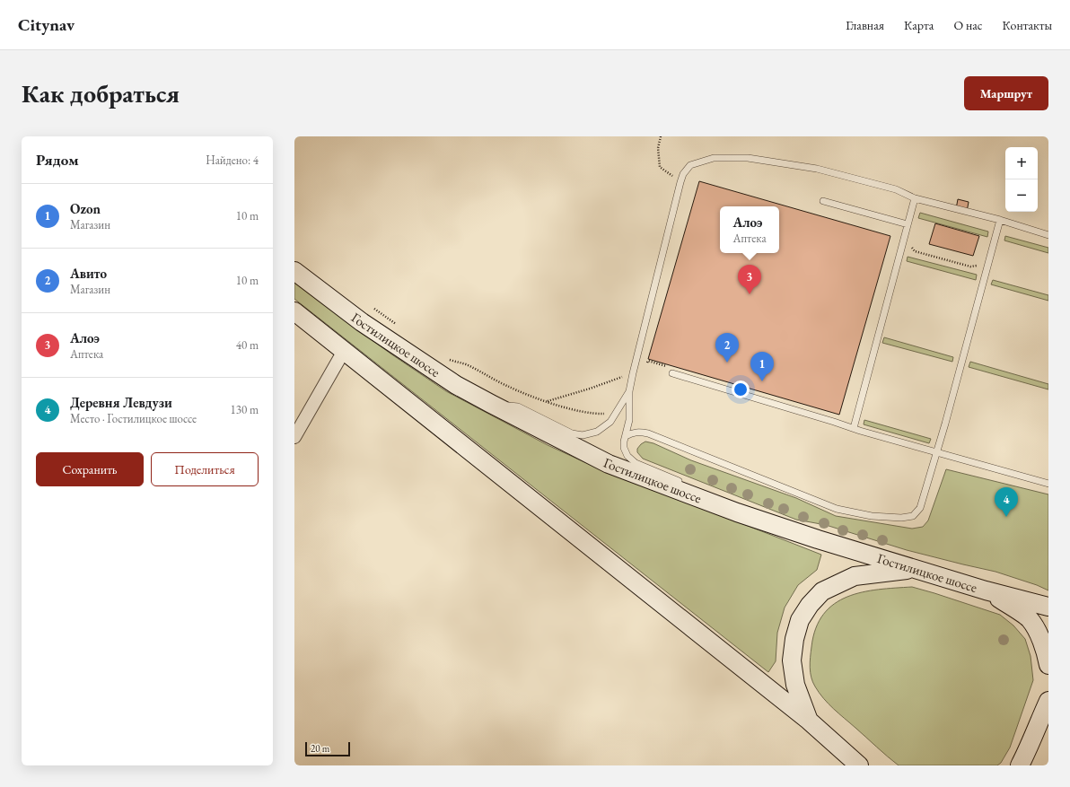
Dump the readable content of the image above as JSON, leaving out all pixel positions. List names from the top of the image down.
{
  "streets": {
    "main road": ["Гостилицкое шоссе"]
  },
  "scale_bar": "20 m",
  "page": {
    "header": "Citynav",
    "nav": [
      "Главная",
      "Карта",
      "О нас",
      "Контакты"
    ],
    "buttons": [
      "Маршрут",
      ["Сохранить", "Поделиться"]
    ],
    "title": "Как добраться",
    "heading": ["Рядом", "Найдено: 4"],
    "map_buttons": ["+", "−"],
    "list": [
      {
        "mark": "1",
        "name": "Ozon",
        "note": "Магазин",
        "value": "10 m"
      },
      {
        "mark": "2",
        "name": "Авито",
        "note": "Магазин",
        "value": "10 m"
      },
      {
        "mark": "3",
        "name": "Алоэ",
        "note": "Аптека",
        "value": "40 m"
      },
      {
        "mark": "4",
        "name": "Деревня Левдузи",
        "note": "Место · Гостилицкое шоссе",
        "value": "130 m"
      }
    ],
    "popup": ["Алоэ", "Аптека"],
    "pins": [
      "3",
      "2",
      "1",
      "4"
    ],
    "scale": "20 m"
  }
}
